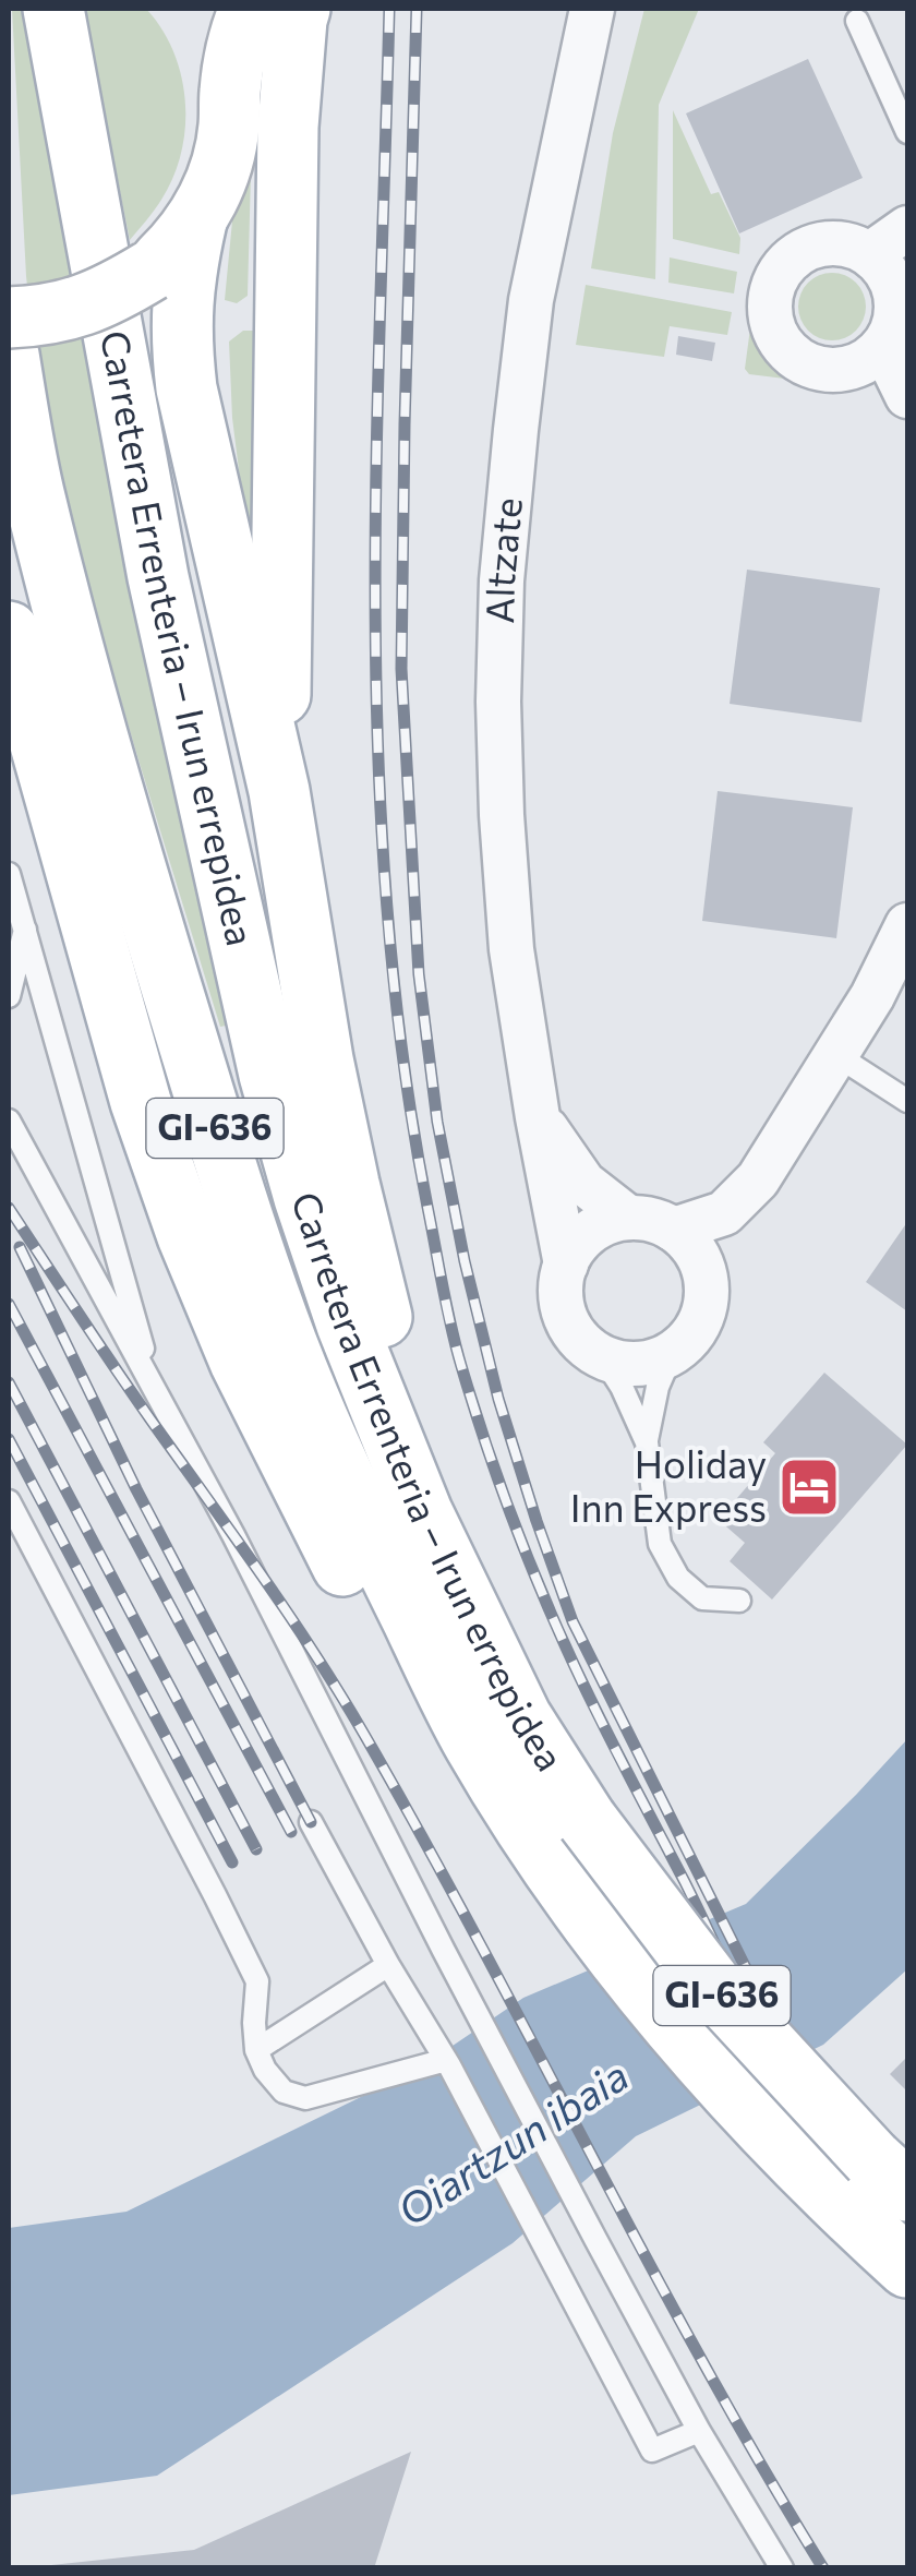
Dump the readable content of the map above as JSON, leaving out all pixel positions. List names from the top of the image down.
{
  "streets": {
    "main road": ["Carretera Errenteria – Irun errepidea", "GI-636"],
    "street": ["Altzate"]
  },
  "water": ["Oiartzun ibaia"],
  "places": {
    "hotel": ["Holiday Inn Express"]
  }
}
